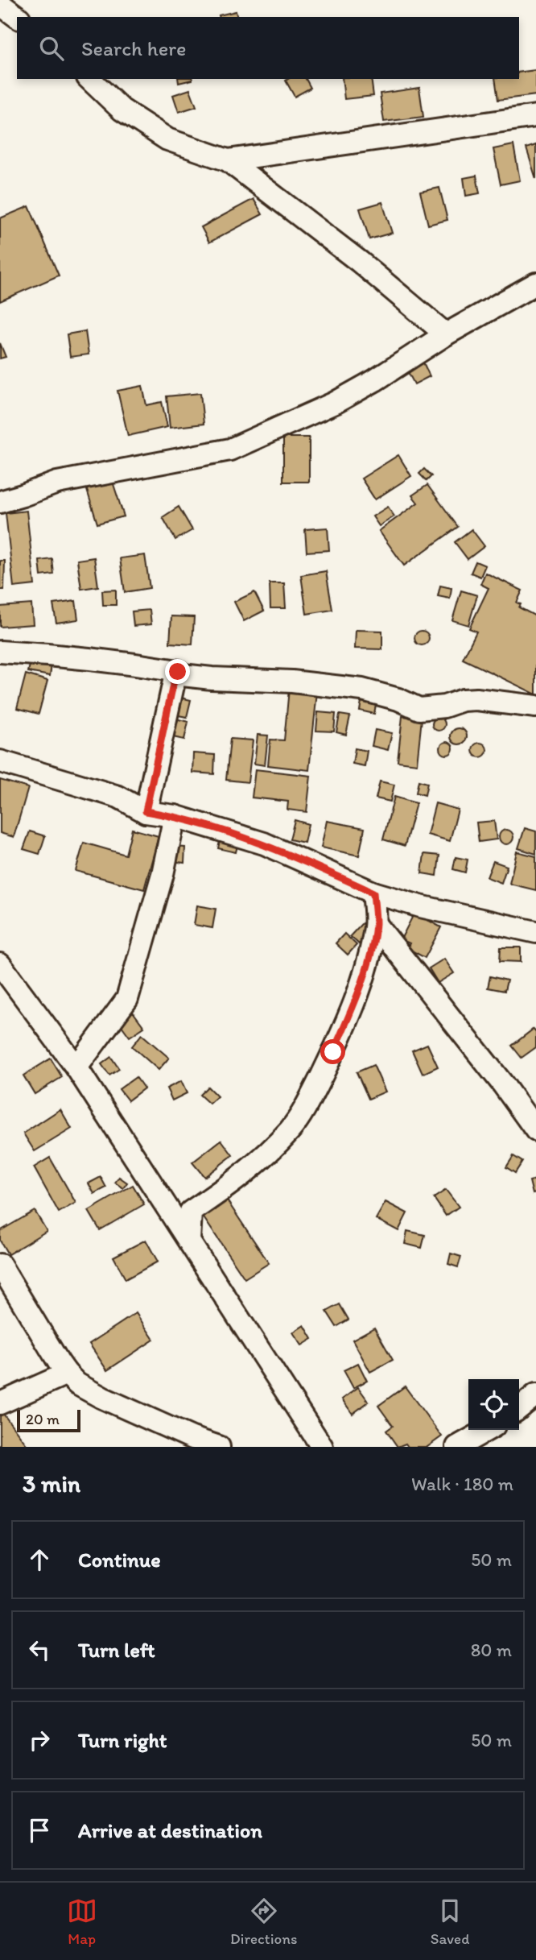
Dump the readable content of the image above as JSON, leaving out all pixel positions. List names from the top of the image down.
{
  "scale_bar": "20 m",
  "page": {
    "search": "Search here",
    "scale": "20 m",
    "heading": ["3 min", "Walk · 180 m"],
    "list": [
      ["Continue", "50 m"],
      ["Turn left", "80 m"],
      ["Turn right", "50 m"],
      "Arrive at destination"
    ],
    "nav": ["Map", "Directions", "Saved"]
  }
}
